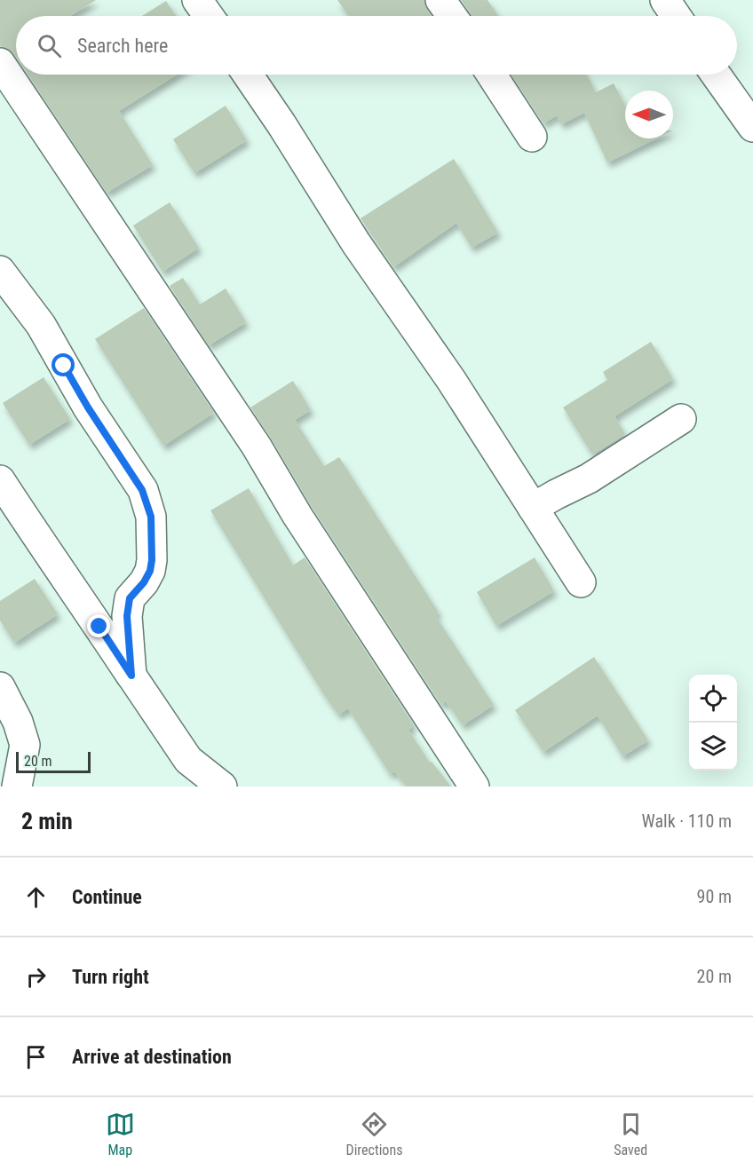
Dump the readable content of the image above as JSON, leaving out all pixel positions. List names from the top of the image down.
{
  "scale_bar": "20 m",
  "north": "left",
  "page": {
    "search": "Search here",
    "scale": "20 m",
    "heading": ["2 min", "Walk · 110 m"],
    "list": [
      ["Continue", "90 m"],
      ["Turn right", "20 m"],
      "Arrive at destination"
    ],
    "nav": ["Map", "Directions", "Saved"]
  }
}
